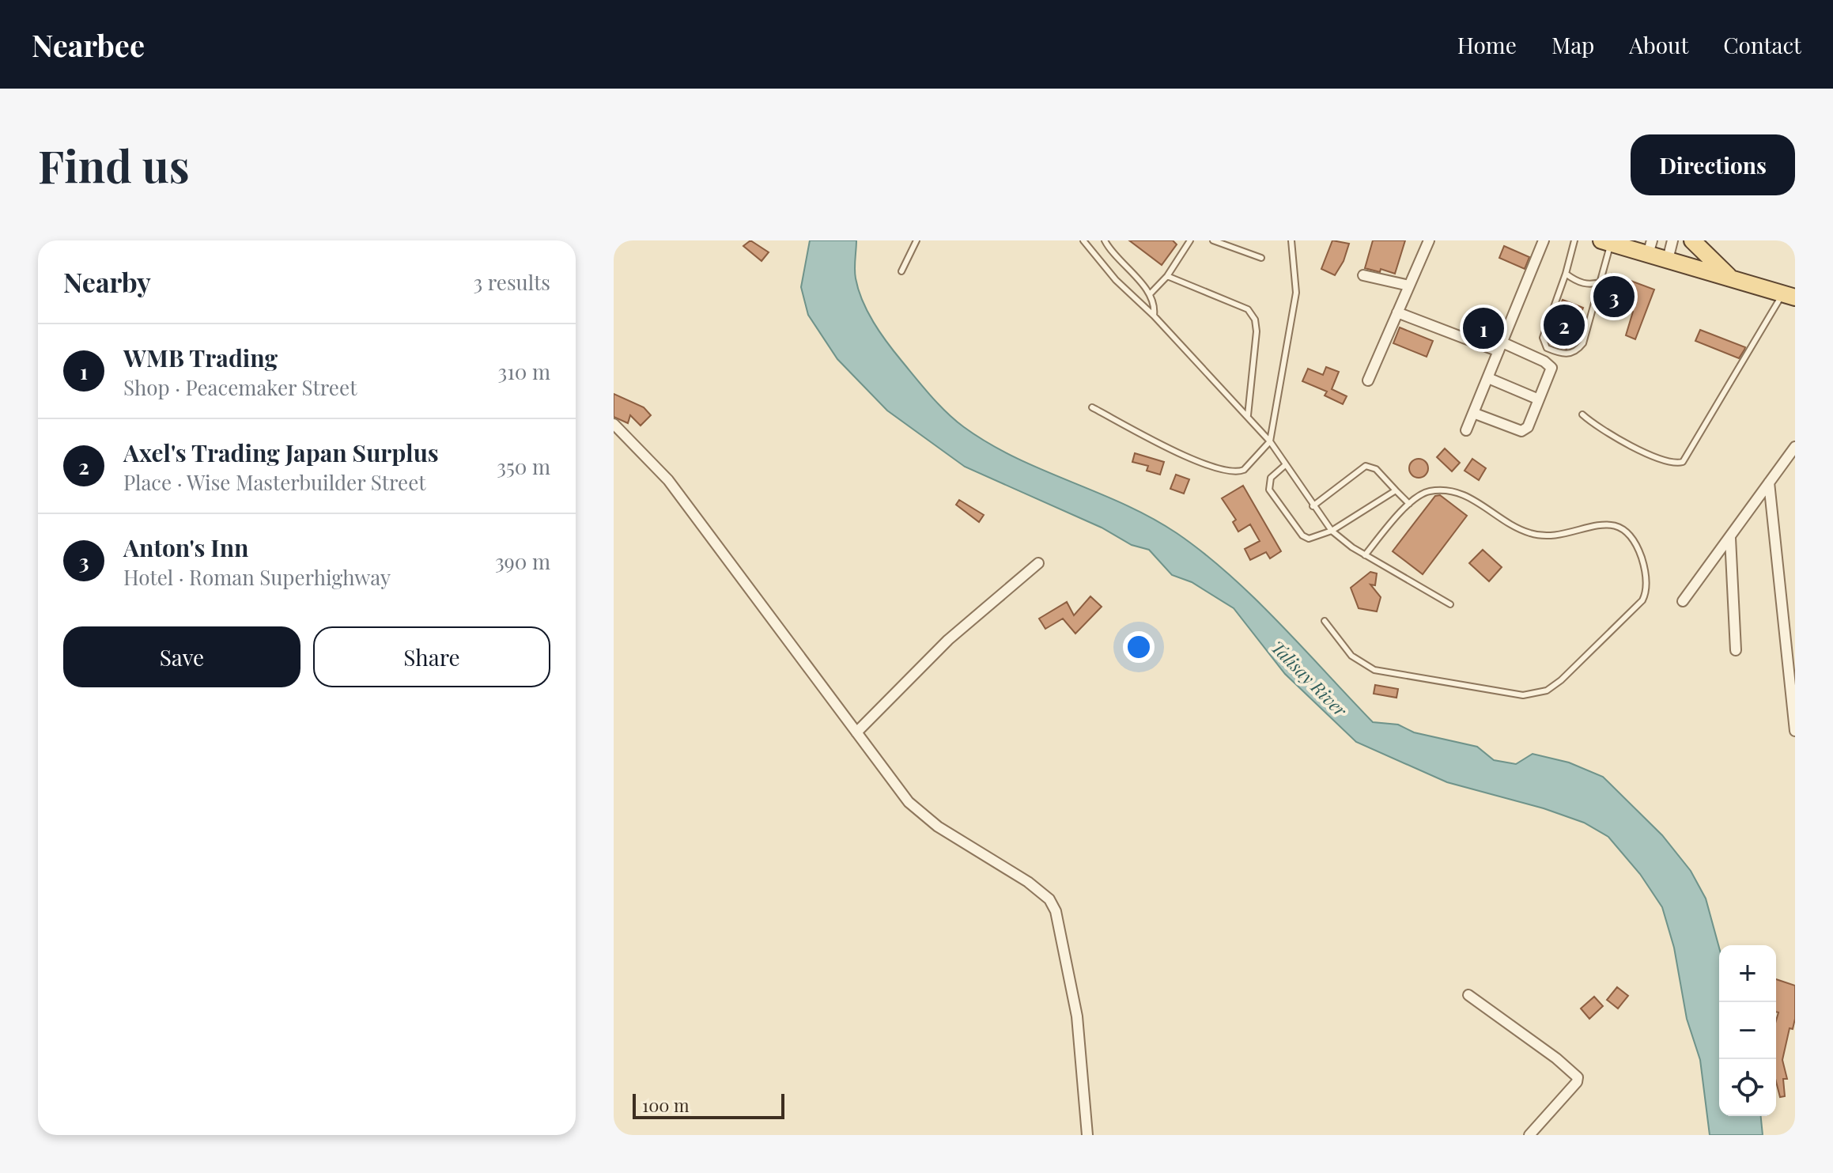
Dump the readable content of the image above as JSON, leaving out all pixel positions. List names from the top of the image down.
{
  "water": ["Talisay River"],
  "scale_bar": "100 m",
  "page": {
    "header": "Nearbee",
    "nav": [
      "Home",
      "Map",
      "About",
      "Contact"
    ],
    "buttons": [
      "Directions",
      ["Save", "Share"]
    ],
    "title": "Find us",
    "heading": ["Nearby", "3 results"],
    "pins": ["3", "2", "1"],
    "list": [
      {
        "mark": "1",
        "name": "WMB Trading",
        "note": "Shop · Peacemaker Street",
        "value": "310 m"
      },
      {
        "mark": "2",
        "name": "Axel's Trading Japan Surplus",
        "note": "Place · Wise Masterbuilder Street",
        "value": "350 m"
      },
      {
        "mark": "3",
        "name": "Anton's Inn",
        "note": "Hotel · Roman Superhighway",
        "value": "390 m"
      }
    ],
    "map_buttons": ["+", "−"],
    "scale": "100 m"
  }
}
